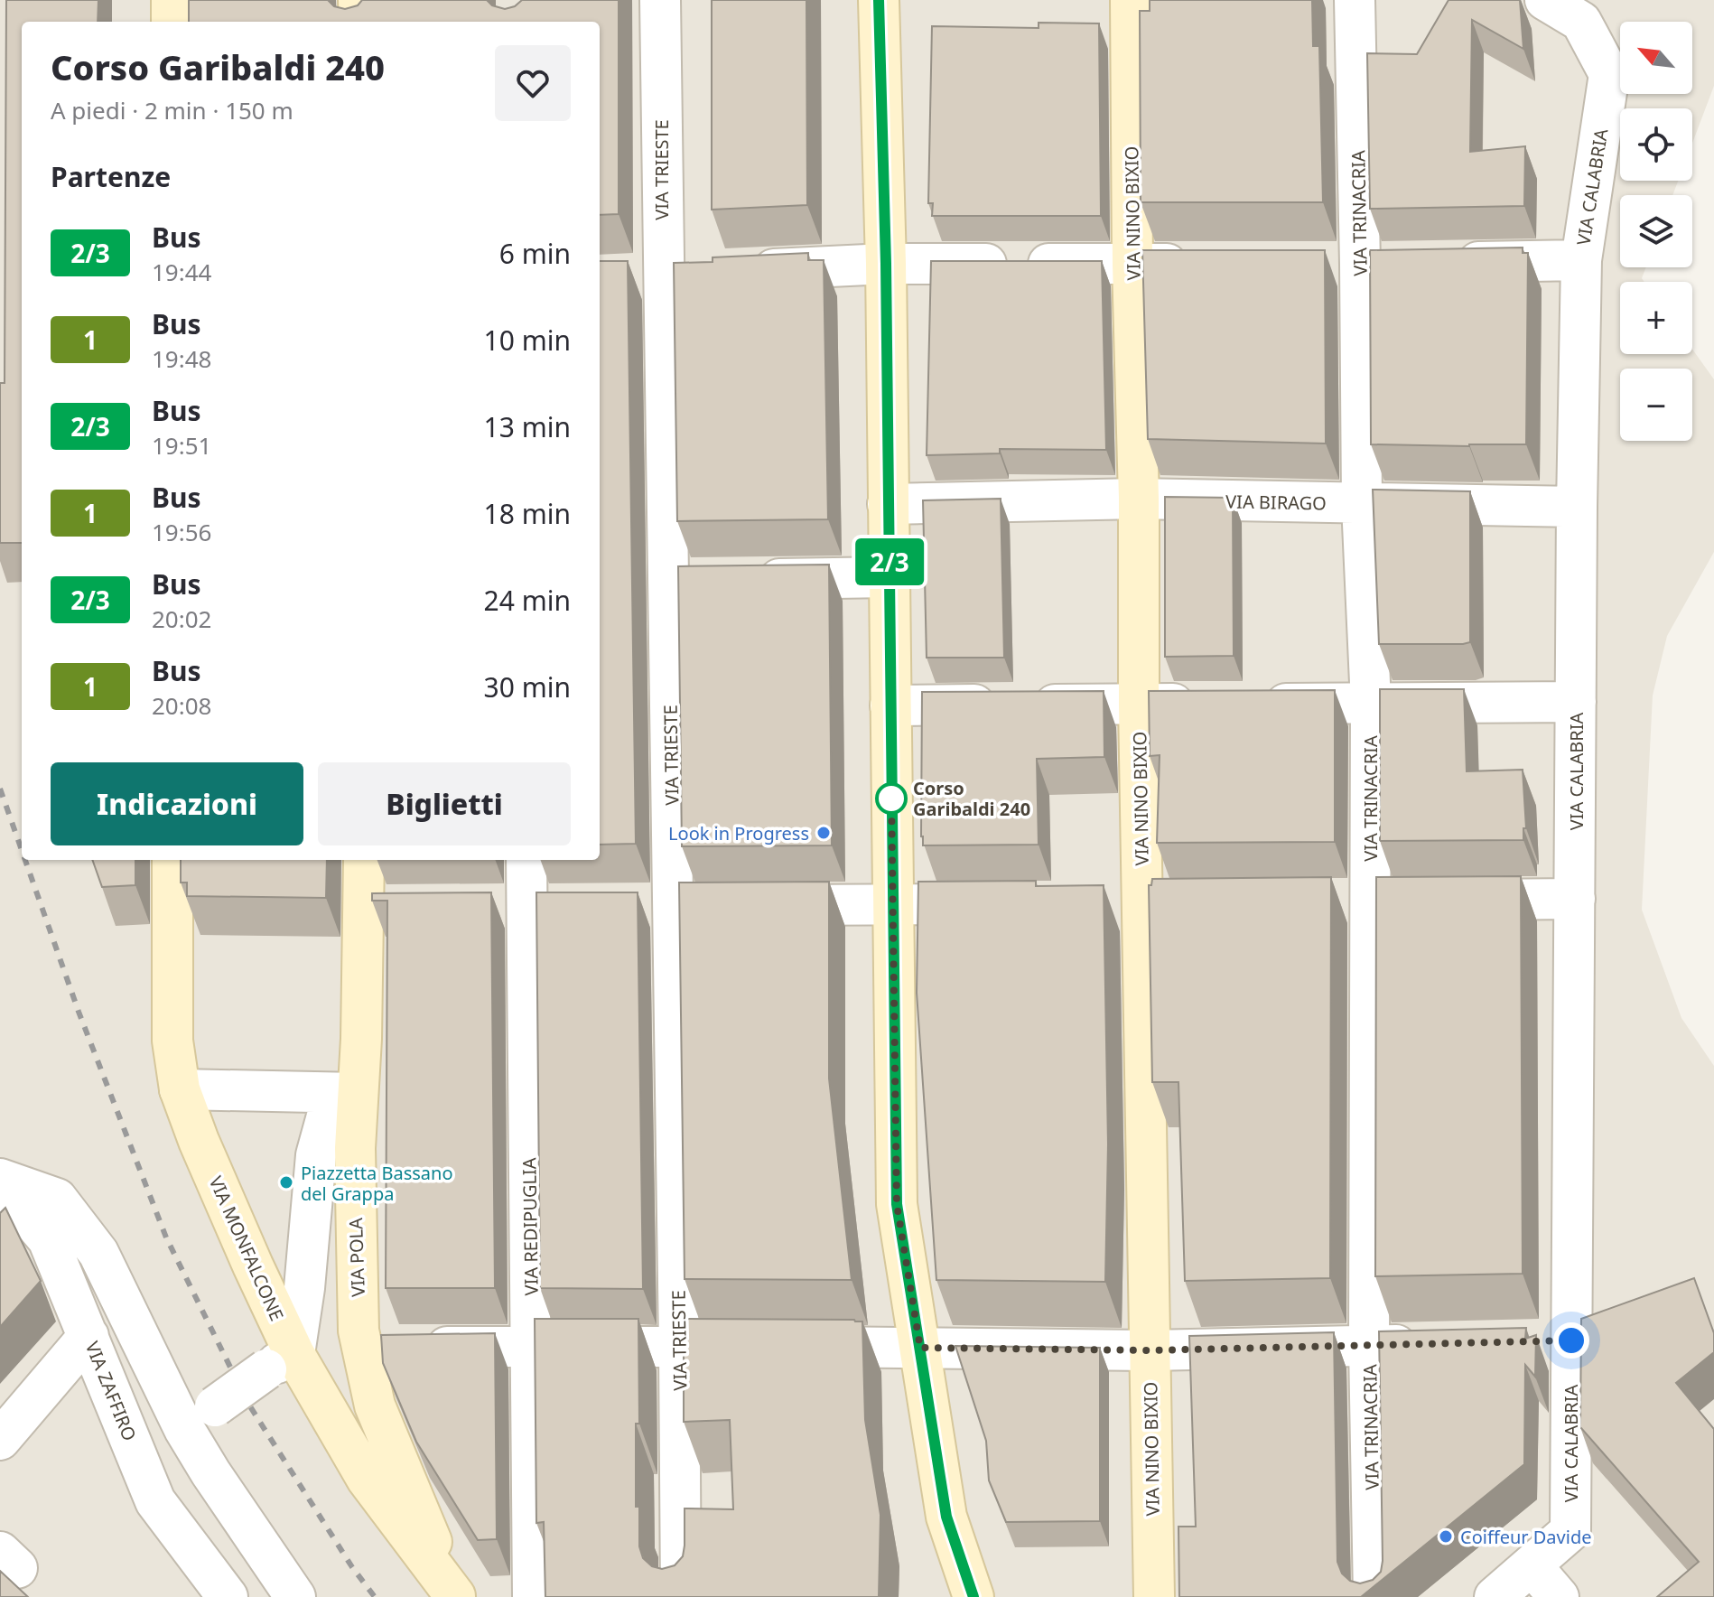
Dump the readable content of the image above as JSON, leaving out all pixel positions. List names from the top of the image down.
{
  "streets": {
    "street": [
      "VIA TRIESTE",
      "VIA CALABRIA",
      "VIA NINO BIXIO",
      "VIA TRINACRIA",
      "VIA BIRAGO",
      "VIA REDIPUGLIA",
      "VIA MONFALCONE",
      "VIA POLA",
      "VIA ZAFFIRO"
    ]
  },
  "crossings": [
    ["VIA CALABRIA", "VIA BIRAGO"],
    ["VIA NINO BIXIO", "VIA BIRAGO"],
    ["VIA TRINACRIA", "VIA BIRAGO"],
    ["VIA MONFALCONE", "VIA POLA"]
  ],
  "places": [
    "Corso Garibaldi 240",
    "Look in Progress",
    "Piazzetta Bassano del Grappa",
    "Coiffeur Davide"
  ],
  "lines": ["bus line 2/3"],
  "north": "top left",
  "page": {
    "on_map": "2/3",
    "map_buttons": ["+", "−"],
    "heading": [
      ["Corso Garibaldi 240", "A piedi · 2 min · 150 m"],
      "Partenze"
    ],
    "list": [
      {
        "mark": "2/3",
        "name": "Bus",
        "note": "19:44",
        "value": "6 min"
      },
      {
        "mark": "1",
        "name": "Bus",
        "note": "19:48",
        "value": "10 min"
      },
      {
        "mark": "2/3",
        "name": "Bus",
        "note": "19:51",
        "value": "13 min"
      },
      {
        "mark": "1",
        "name": "Bus",
        "note": "19:56",
        "value": "18 min"
      },
      {
        "mark": "2/3",
        "name": "Bus",
        "note": "20:02",
        "value": "24 min"
      },
      {
        "mark": "1",
        "name": "Bus",
        "note": "20:08",
        "value": "30 min"
      }
    ],
    "buttons": ["Indicazioni", "Biglietti"]
  }
}
